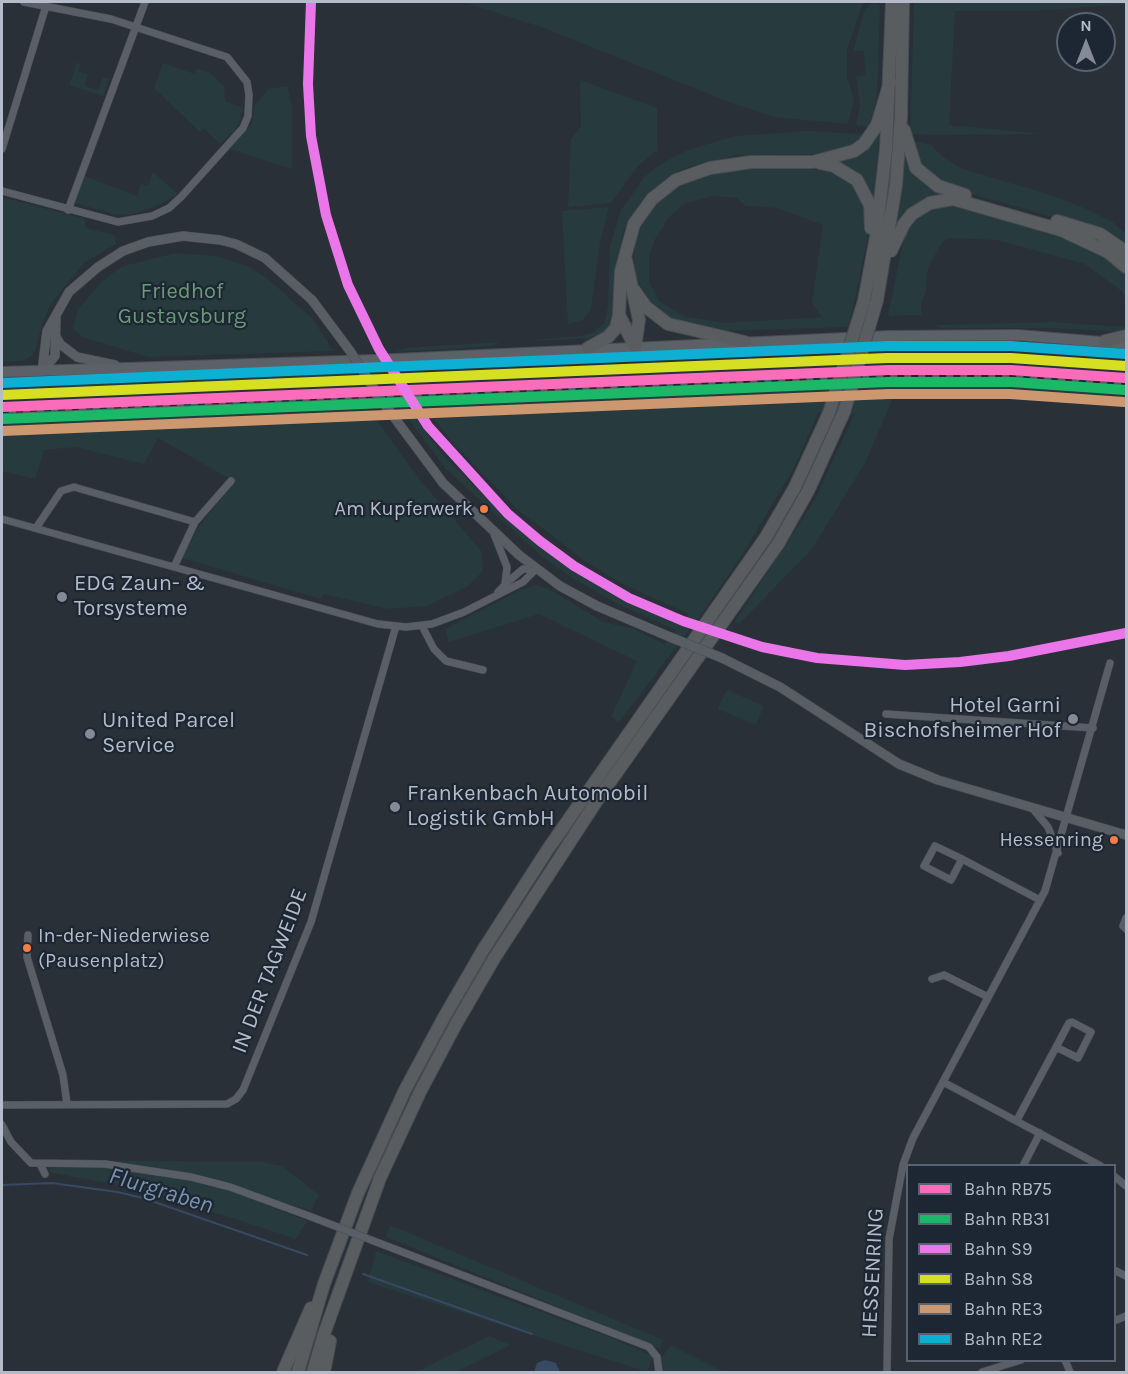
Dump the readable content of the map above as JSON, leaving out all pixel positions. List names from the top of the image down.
{
  "streets": {
    "street": ["IN DER TAGWEIDE", "HESSENRING"]
  },
  "water": ["Flurgraben"],
  "parks": ["Friedhof Gustavsburg"],
  "places": [
    "Am Kupferwerk",
    "EDG Zaun- & Torsysteme",
    "Hotel Garni Bischofsheimer Hof",
    "United Parcel Service",
    "Frankenbach Automobil Logistik GmbH",
    "Hessenring",
    "In-der-Niederwiese (Pausenplatz)"
  ],
  "lines": [
    "rail line S9",
    "rail line RE2",
    "rail line S8",
    "rail line RB75",
    "rail line RB31",
    "rail line RE3"
  ],
  "legend": [
    "Bahn RB75",
    "Bahn RB31",
    "Bahn S9",
    "Bahn S8",
    "Bahn RE3",
    "Bahn RE2"
  ],
  "north": "top"
}
